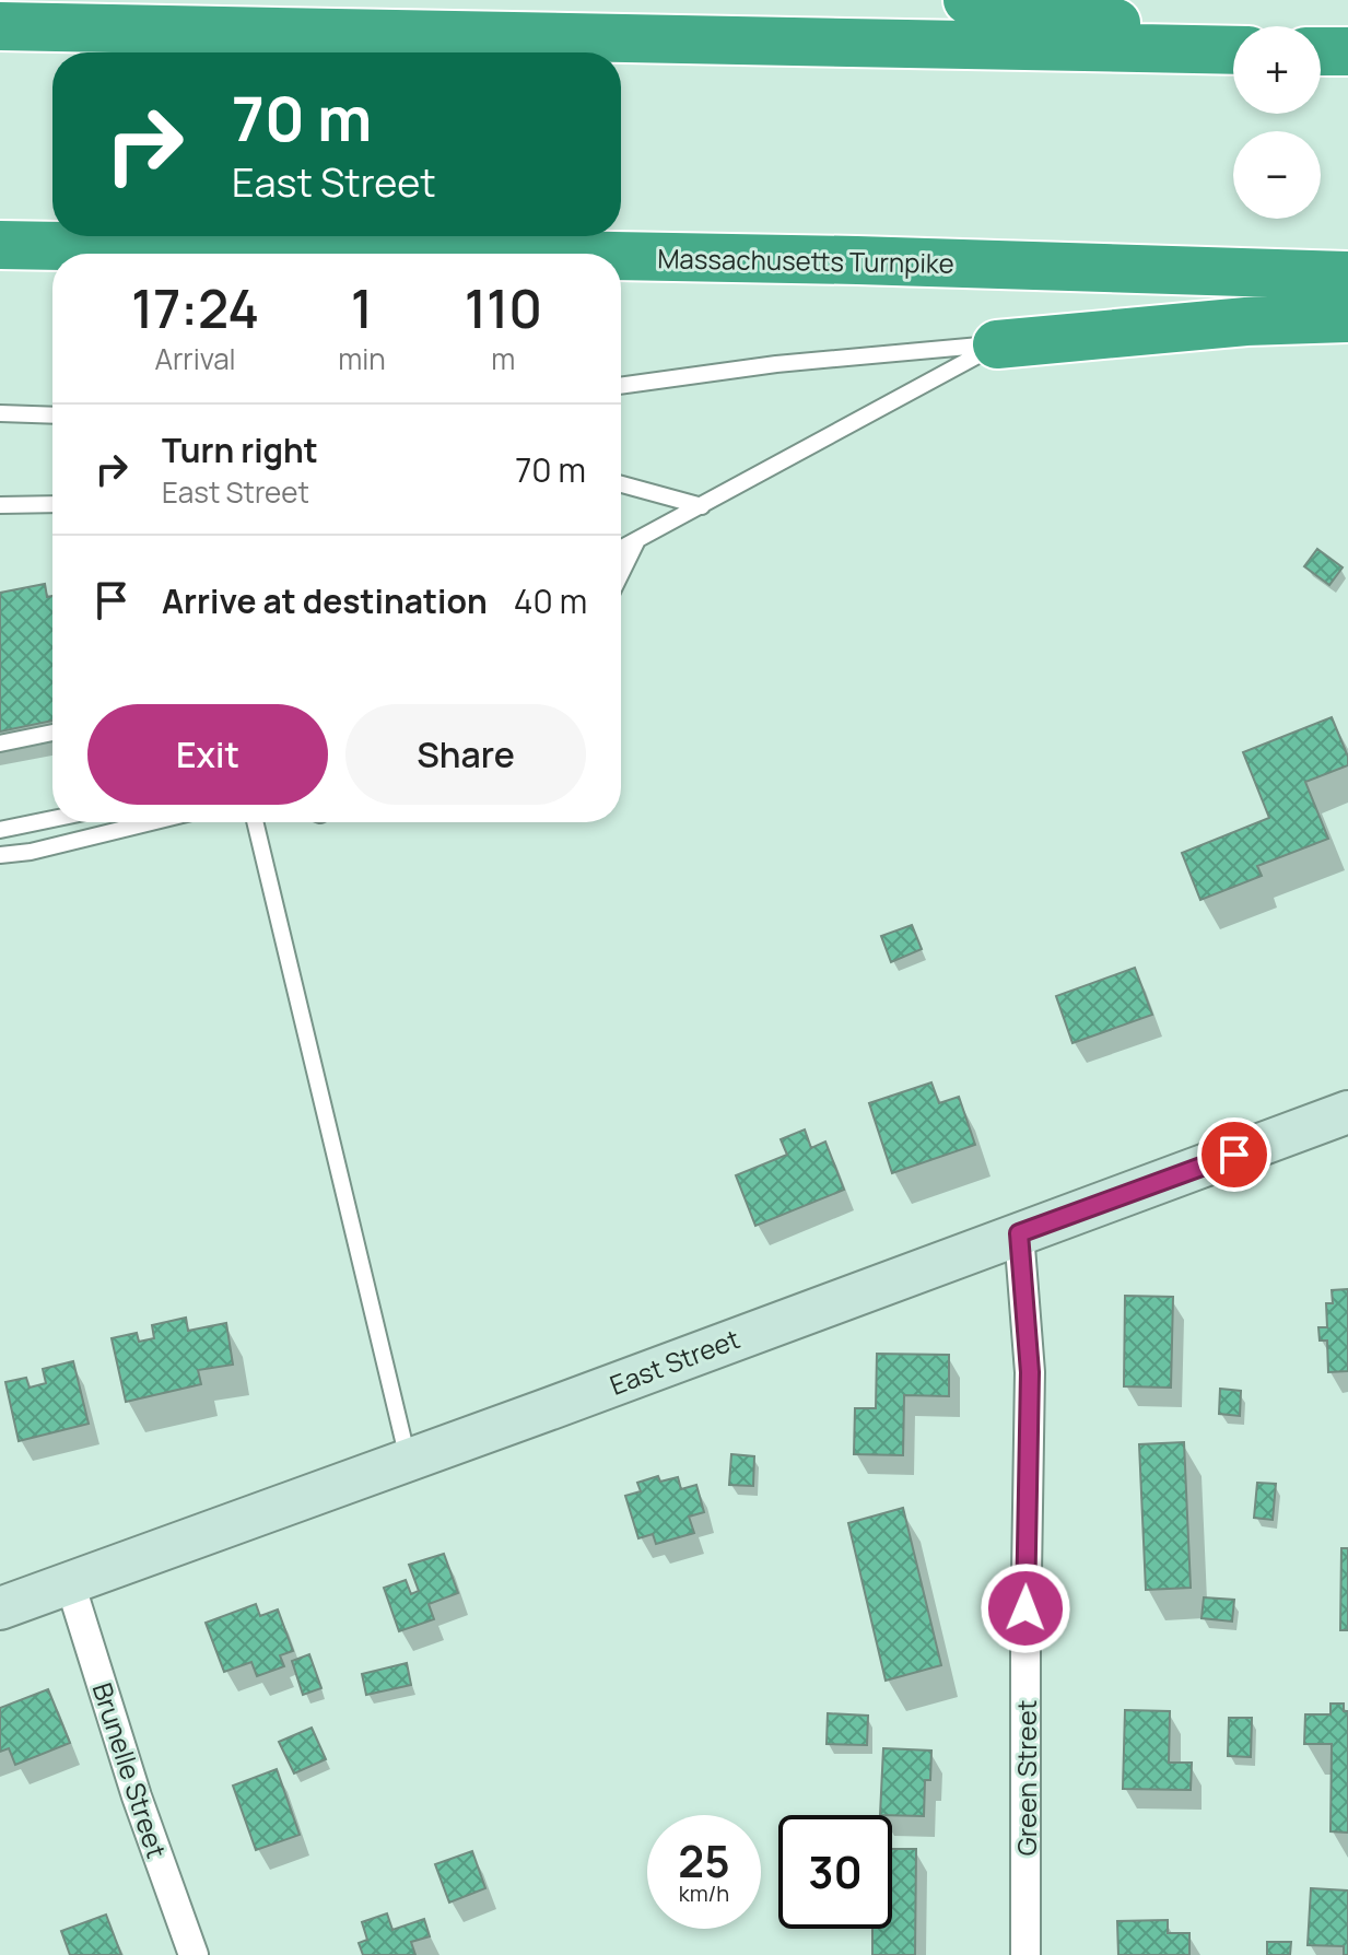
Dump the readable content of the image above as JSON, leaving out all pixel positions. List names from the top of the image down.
{
  "streets": {
    "highway": ["Massachusetts Turnpike"],
    "main road": ["East Street"],
    "street": ["Brunelle Street", "Green Street"]
  },
  "crossings": [
    ["East Street", "Brunelle Street"],
    ["East Street", "Green Street"]
  ],
  "page": {
    "map_buttons": ["+", "−"],
    "turn": ["70 m", "East Street"],
    "eta": [
      "17:24",
      "Arrival",
      "1",
      "min",
      "110",
      "m"
    ],
    "list": [
      {
        "name": "Turn right",
        "note": "East Street",
        "value": "70 m"
      },
      {
        "name": "Arrive at destination",
        "value": "40 m"
      }
    ],
    "buttons": ["Exit", "Share"],
    "speed": "25 km/h",
    "limit": "30"
  }
}
